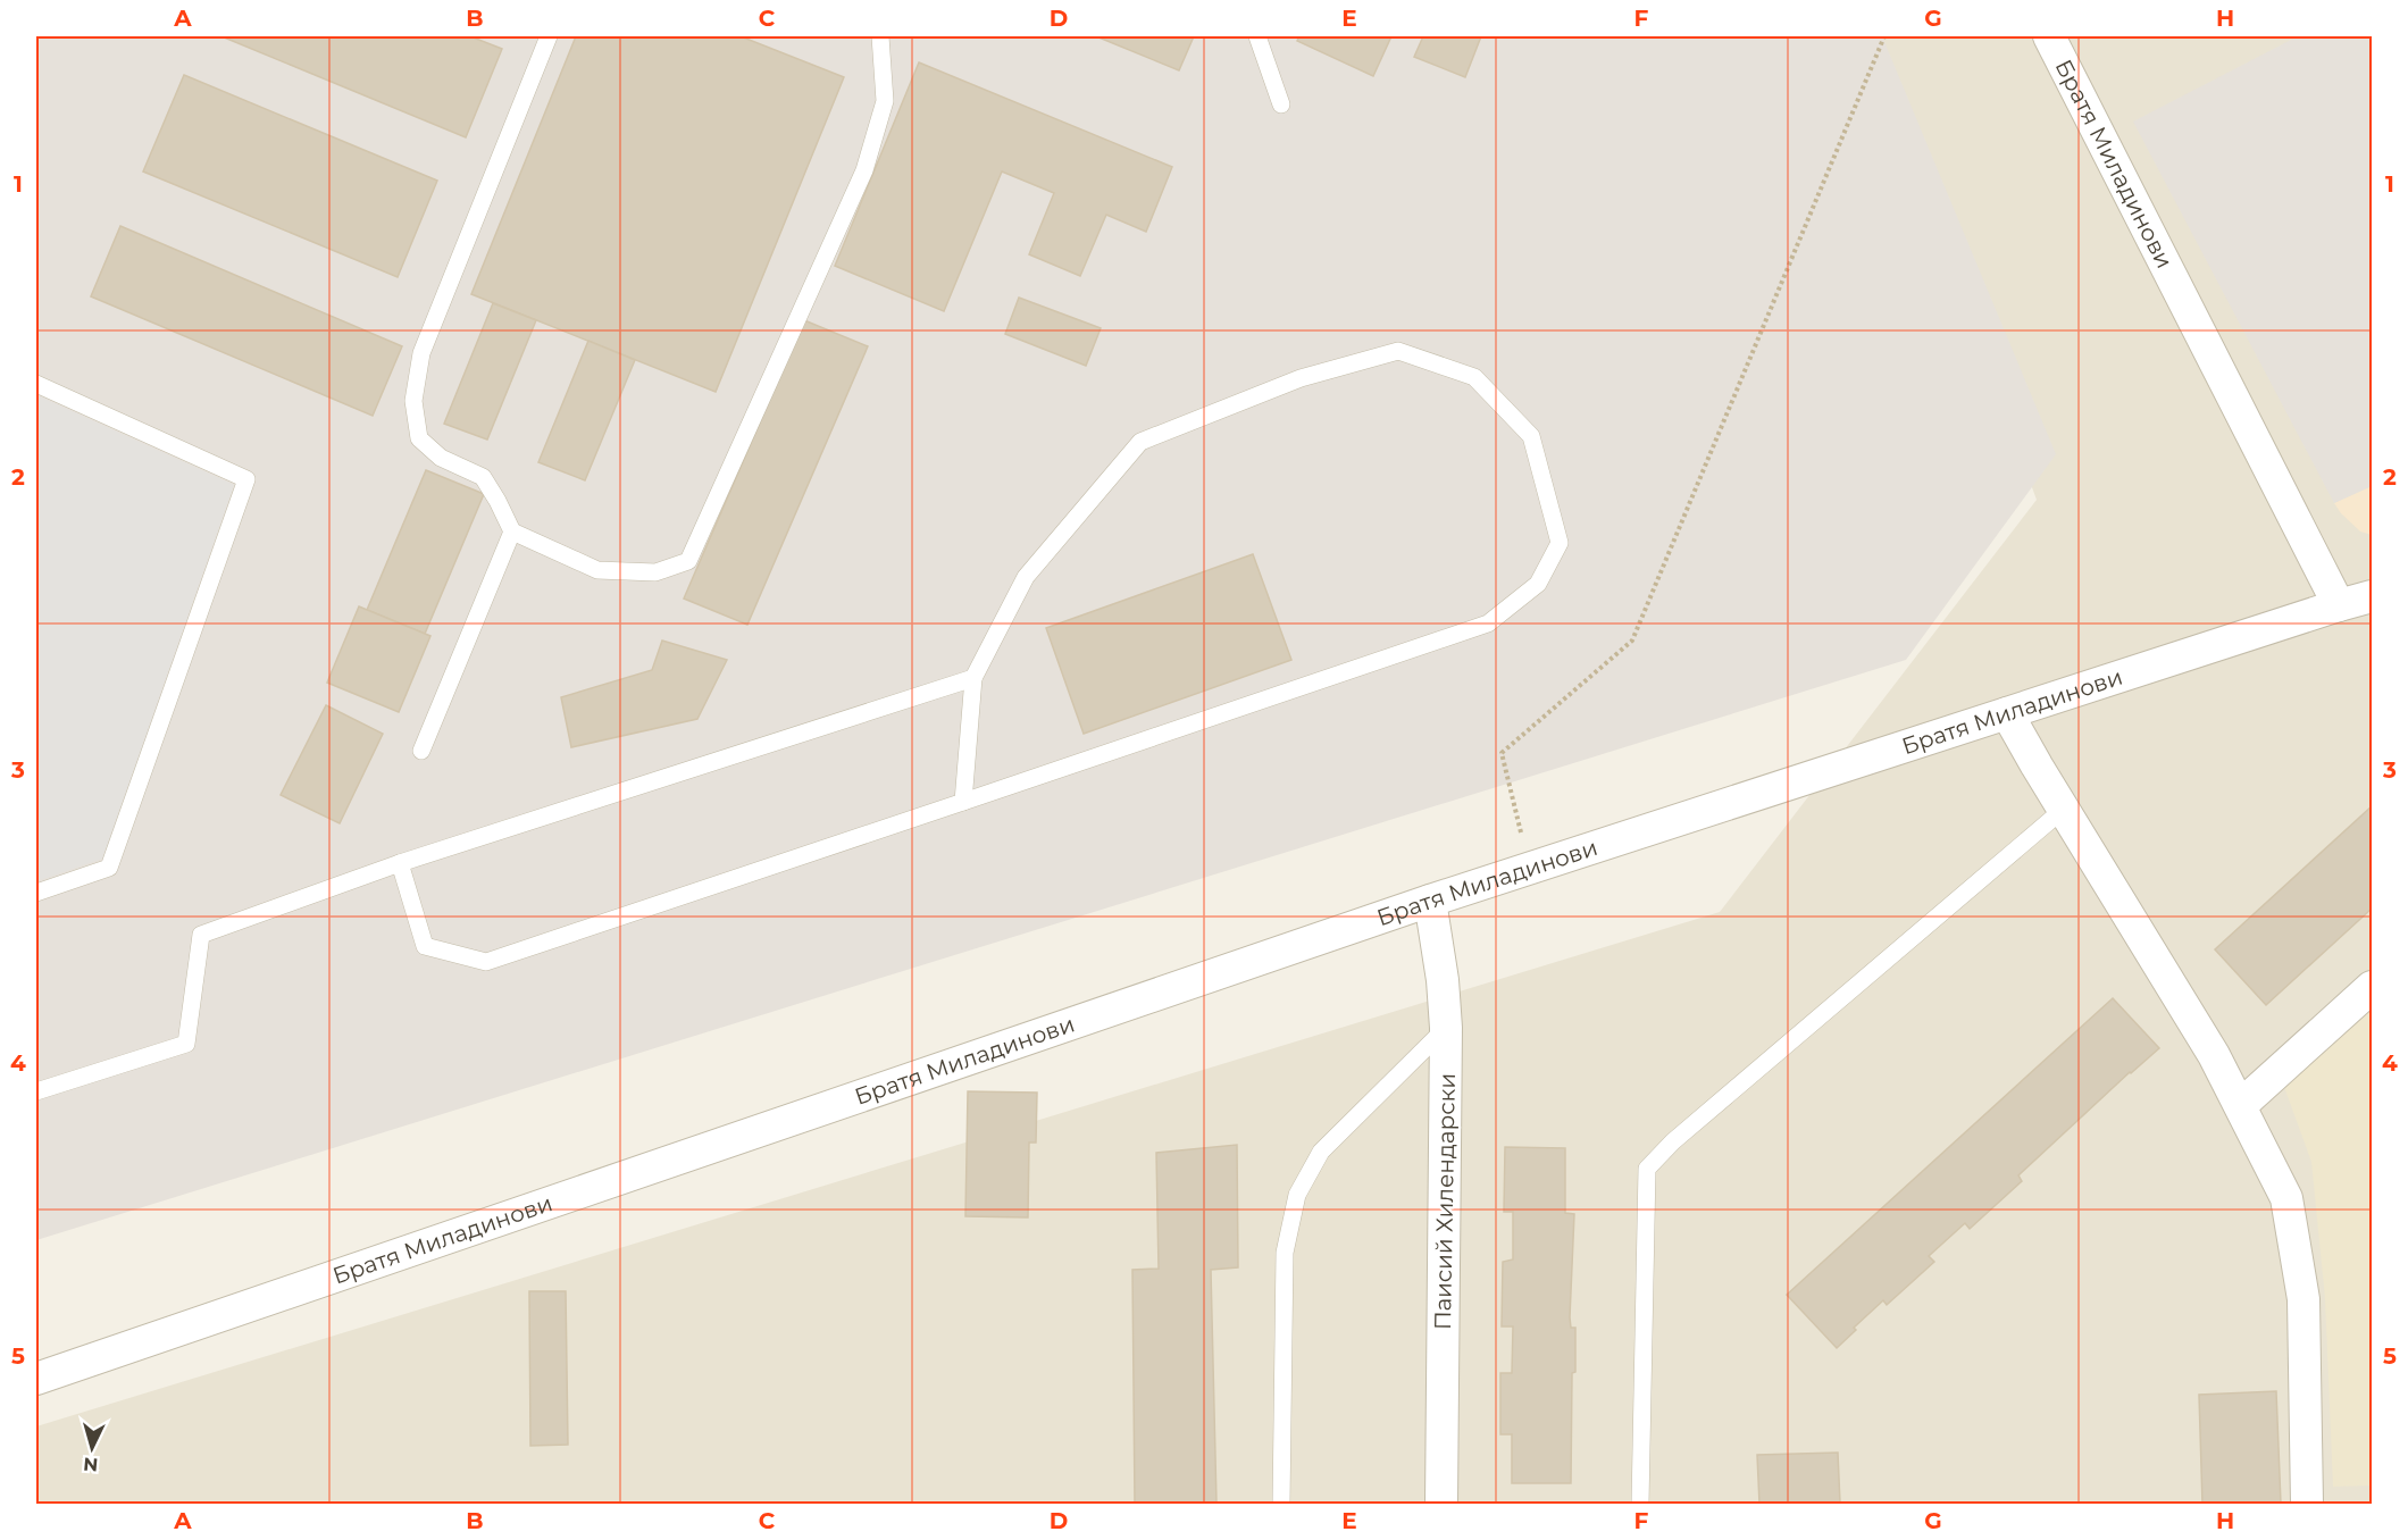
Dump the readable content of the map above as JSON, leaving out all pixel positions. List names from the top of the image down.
{
  "streets": {
    "street": ["Братя Миладинови", "Паисий Хилендарски"]
  },
  "crossings": [
    ["Братя Миладинови", "Паисий Хилендарски"]
  ],
  "north": "bottom",
  "grid": {
    "columns": [
      "A",
      "B",
      "C",
      "D",
      "E",
      "F",
      "G",
      "H"
    ],
    "rows": [
      "1",
      "2",
      "3",
      "4",
      "5"
    ]
  }
}
